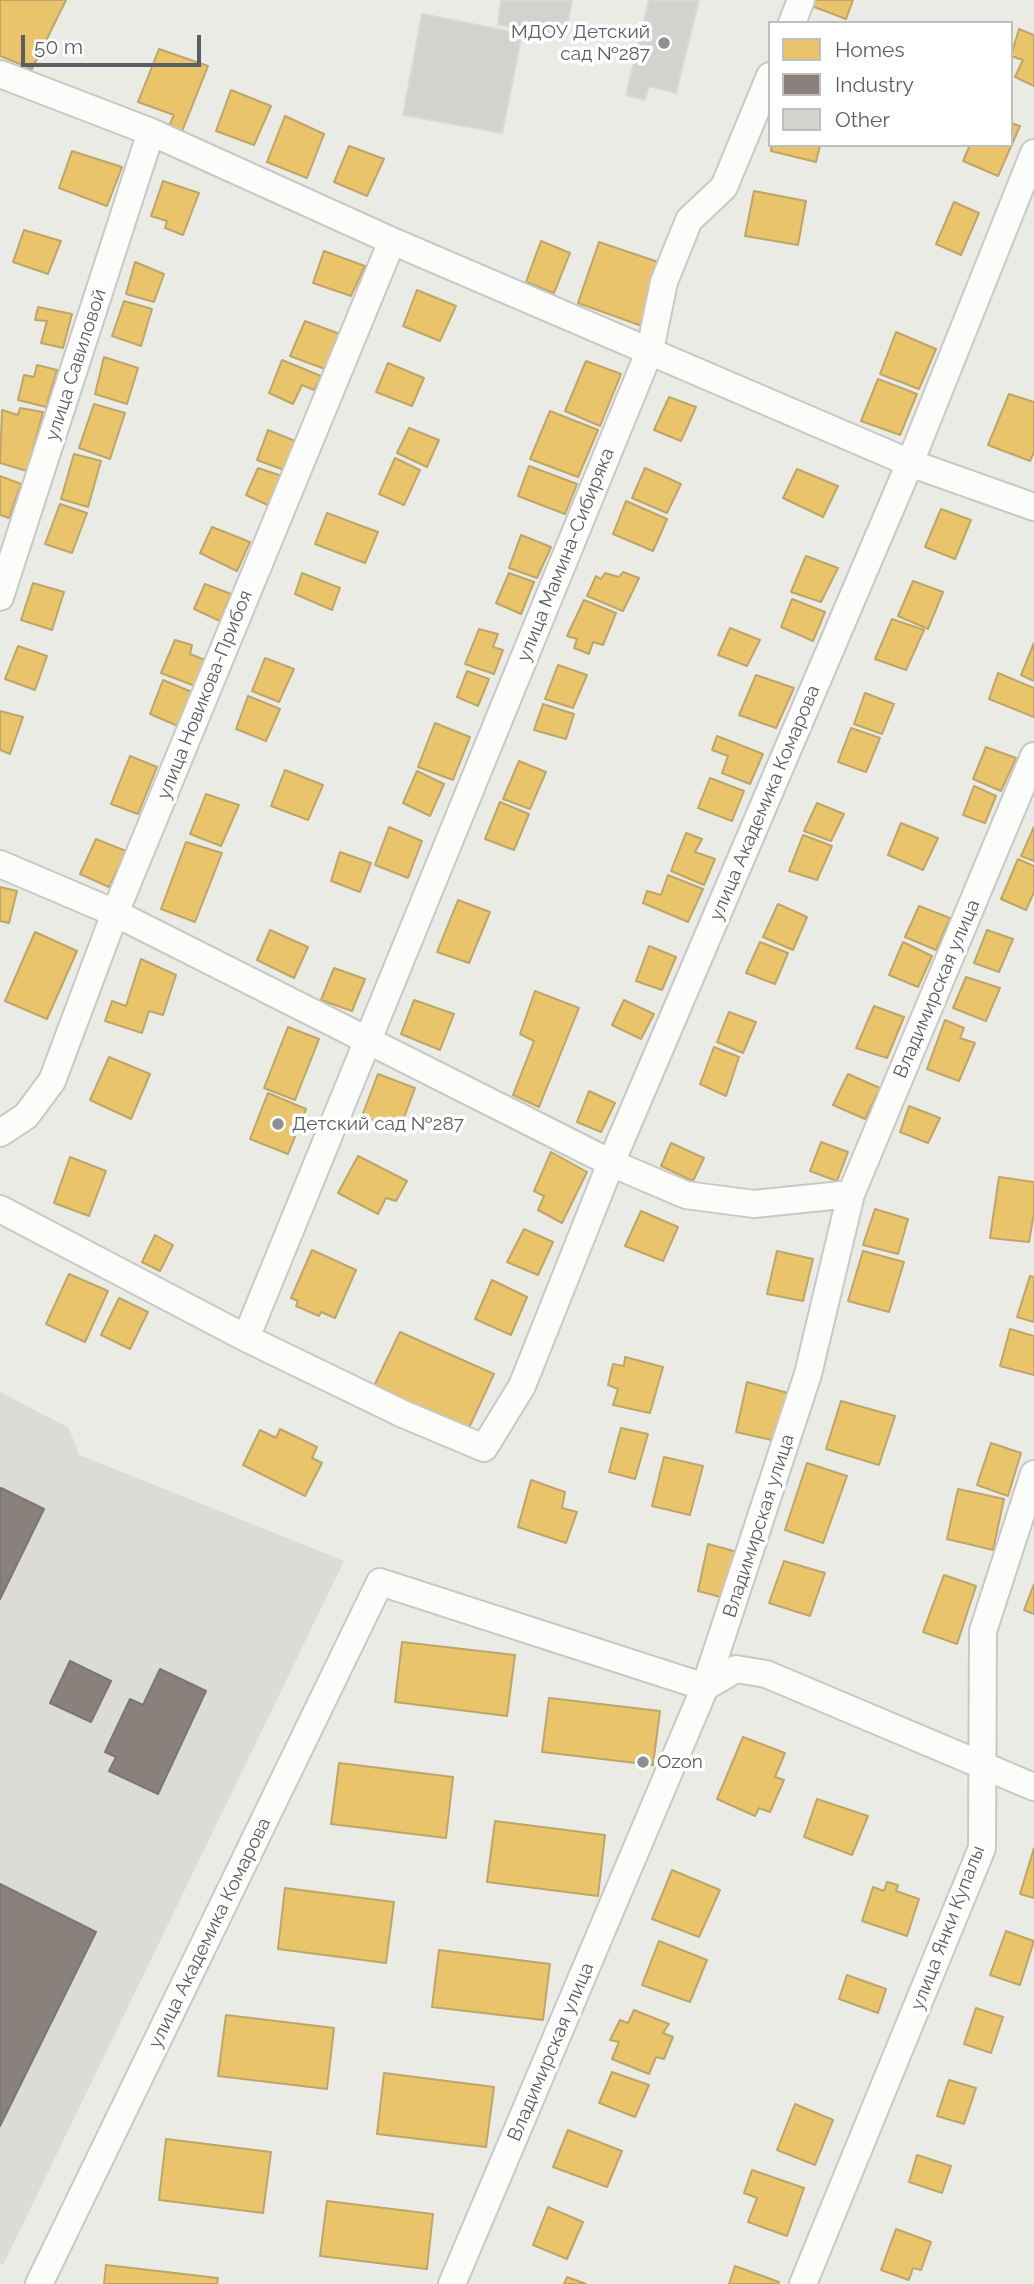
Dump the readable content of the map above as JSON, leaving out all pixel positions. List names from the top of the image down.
{
  "streets": {
    "street": [
      "улица Савиловой",
      "улица Мамина-Сибиряка",
      "улица Новикова-Прибоя",
      "улица Академика Комарова",
      "Владимирская улица",
      "улица Янки Купалы"
    ]
  },
  "crossings": [
    ["улица Мамина-Сибиряка", "улица Академика Комарова"],
    ["улица Академика Комарова", "Владимирская улица"]
  ],
  "places": ["МДОУ Детский сад №287", "Детский сад №287", "Ozon"],
  "legend": ["Homes", "Industry", "Other"],
  "scale_bar": "50 m"
}
